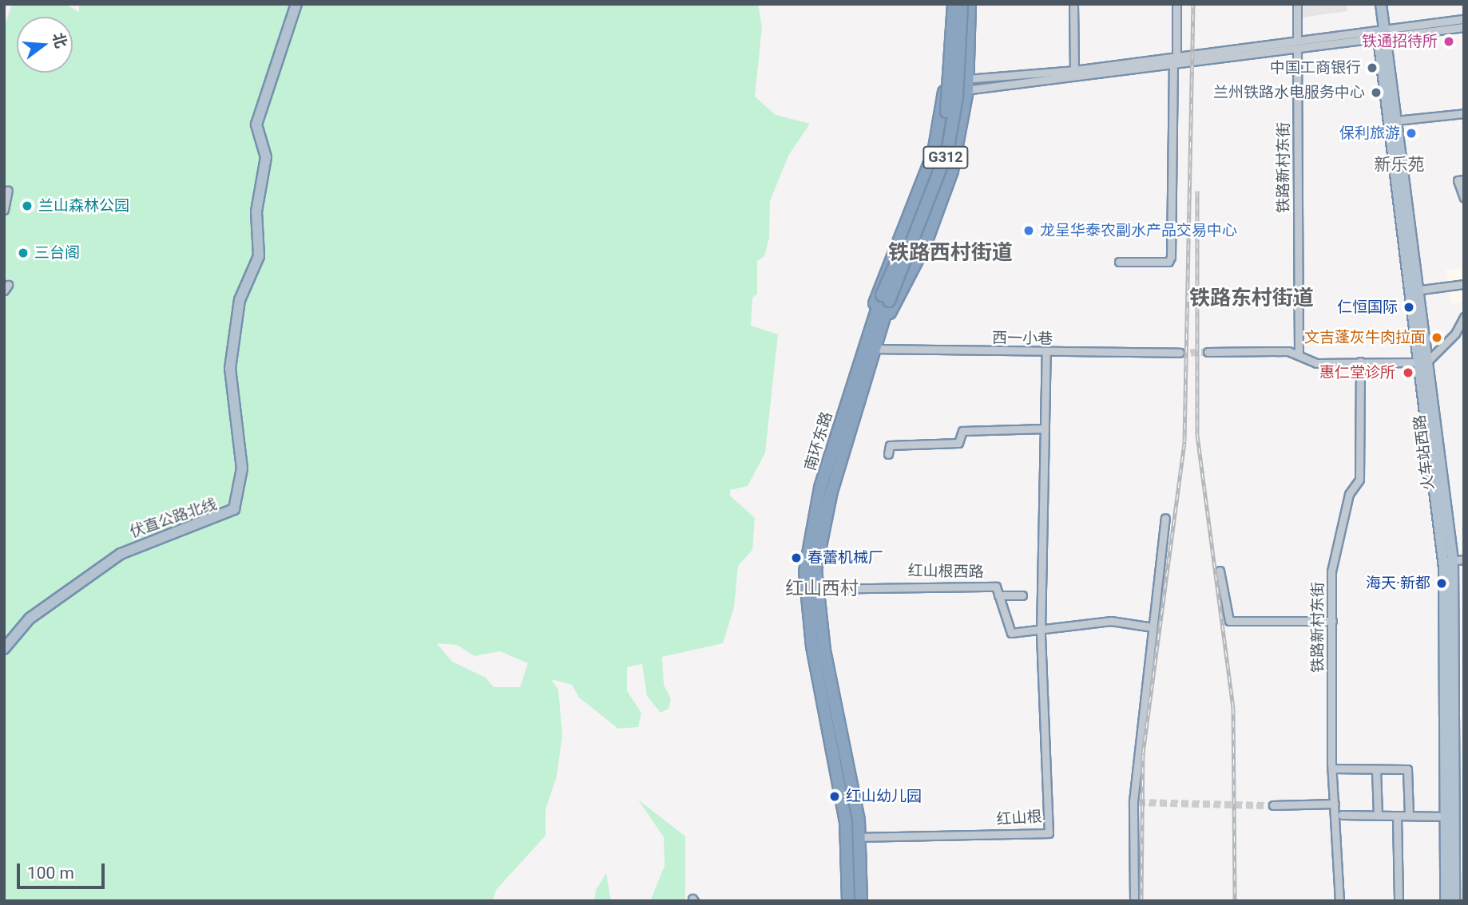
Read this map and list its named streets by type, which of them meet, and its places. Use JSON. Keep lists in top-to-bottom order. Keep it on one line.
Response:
{"streets":{"highway":["G312","南环东路"],"main road":["火车站西路","伏直公路北线"],"street":["铁路新村东街","西一小巷","红山根西路","红山根"]},"crossings":[["西一小巷","南环东路"],["南环东路","红山根西路"],["南环东路","红山根"],["红山根西路","红山根"]],"districts":["新乐苑","铁路西村街道","铁路东村街道","红山西村"],"places":["铁通招待所","中国工商银行","兰州铁路水电服务中心","保利旅游","兰山森林公园","龙呈华泰农副水产品交易中心","三台阁","仁恒国际","文吉蓬灰牛肉拉面","惠仁堂诊所","春蕾机械厂","海天·新都","红山幼儿园"],"scale_bar":"100 m","north":"right"}
